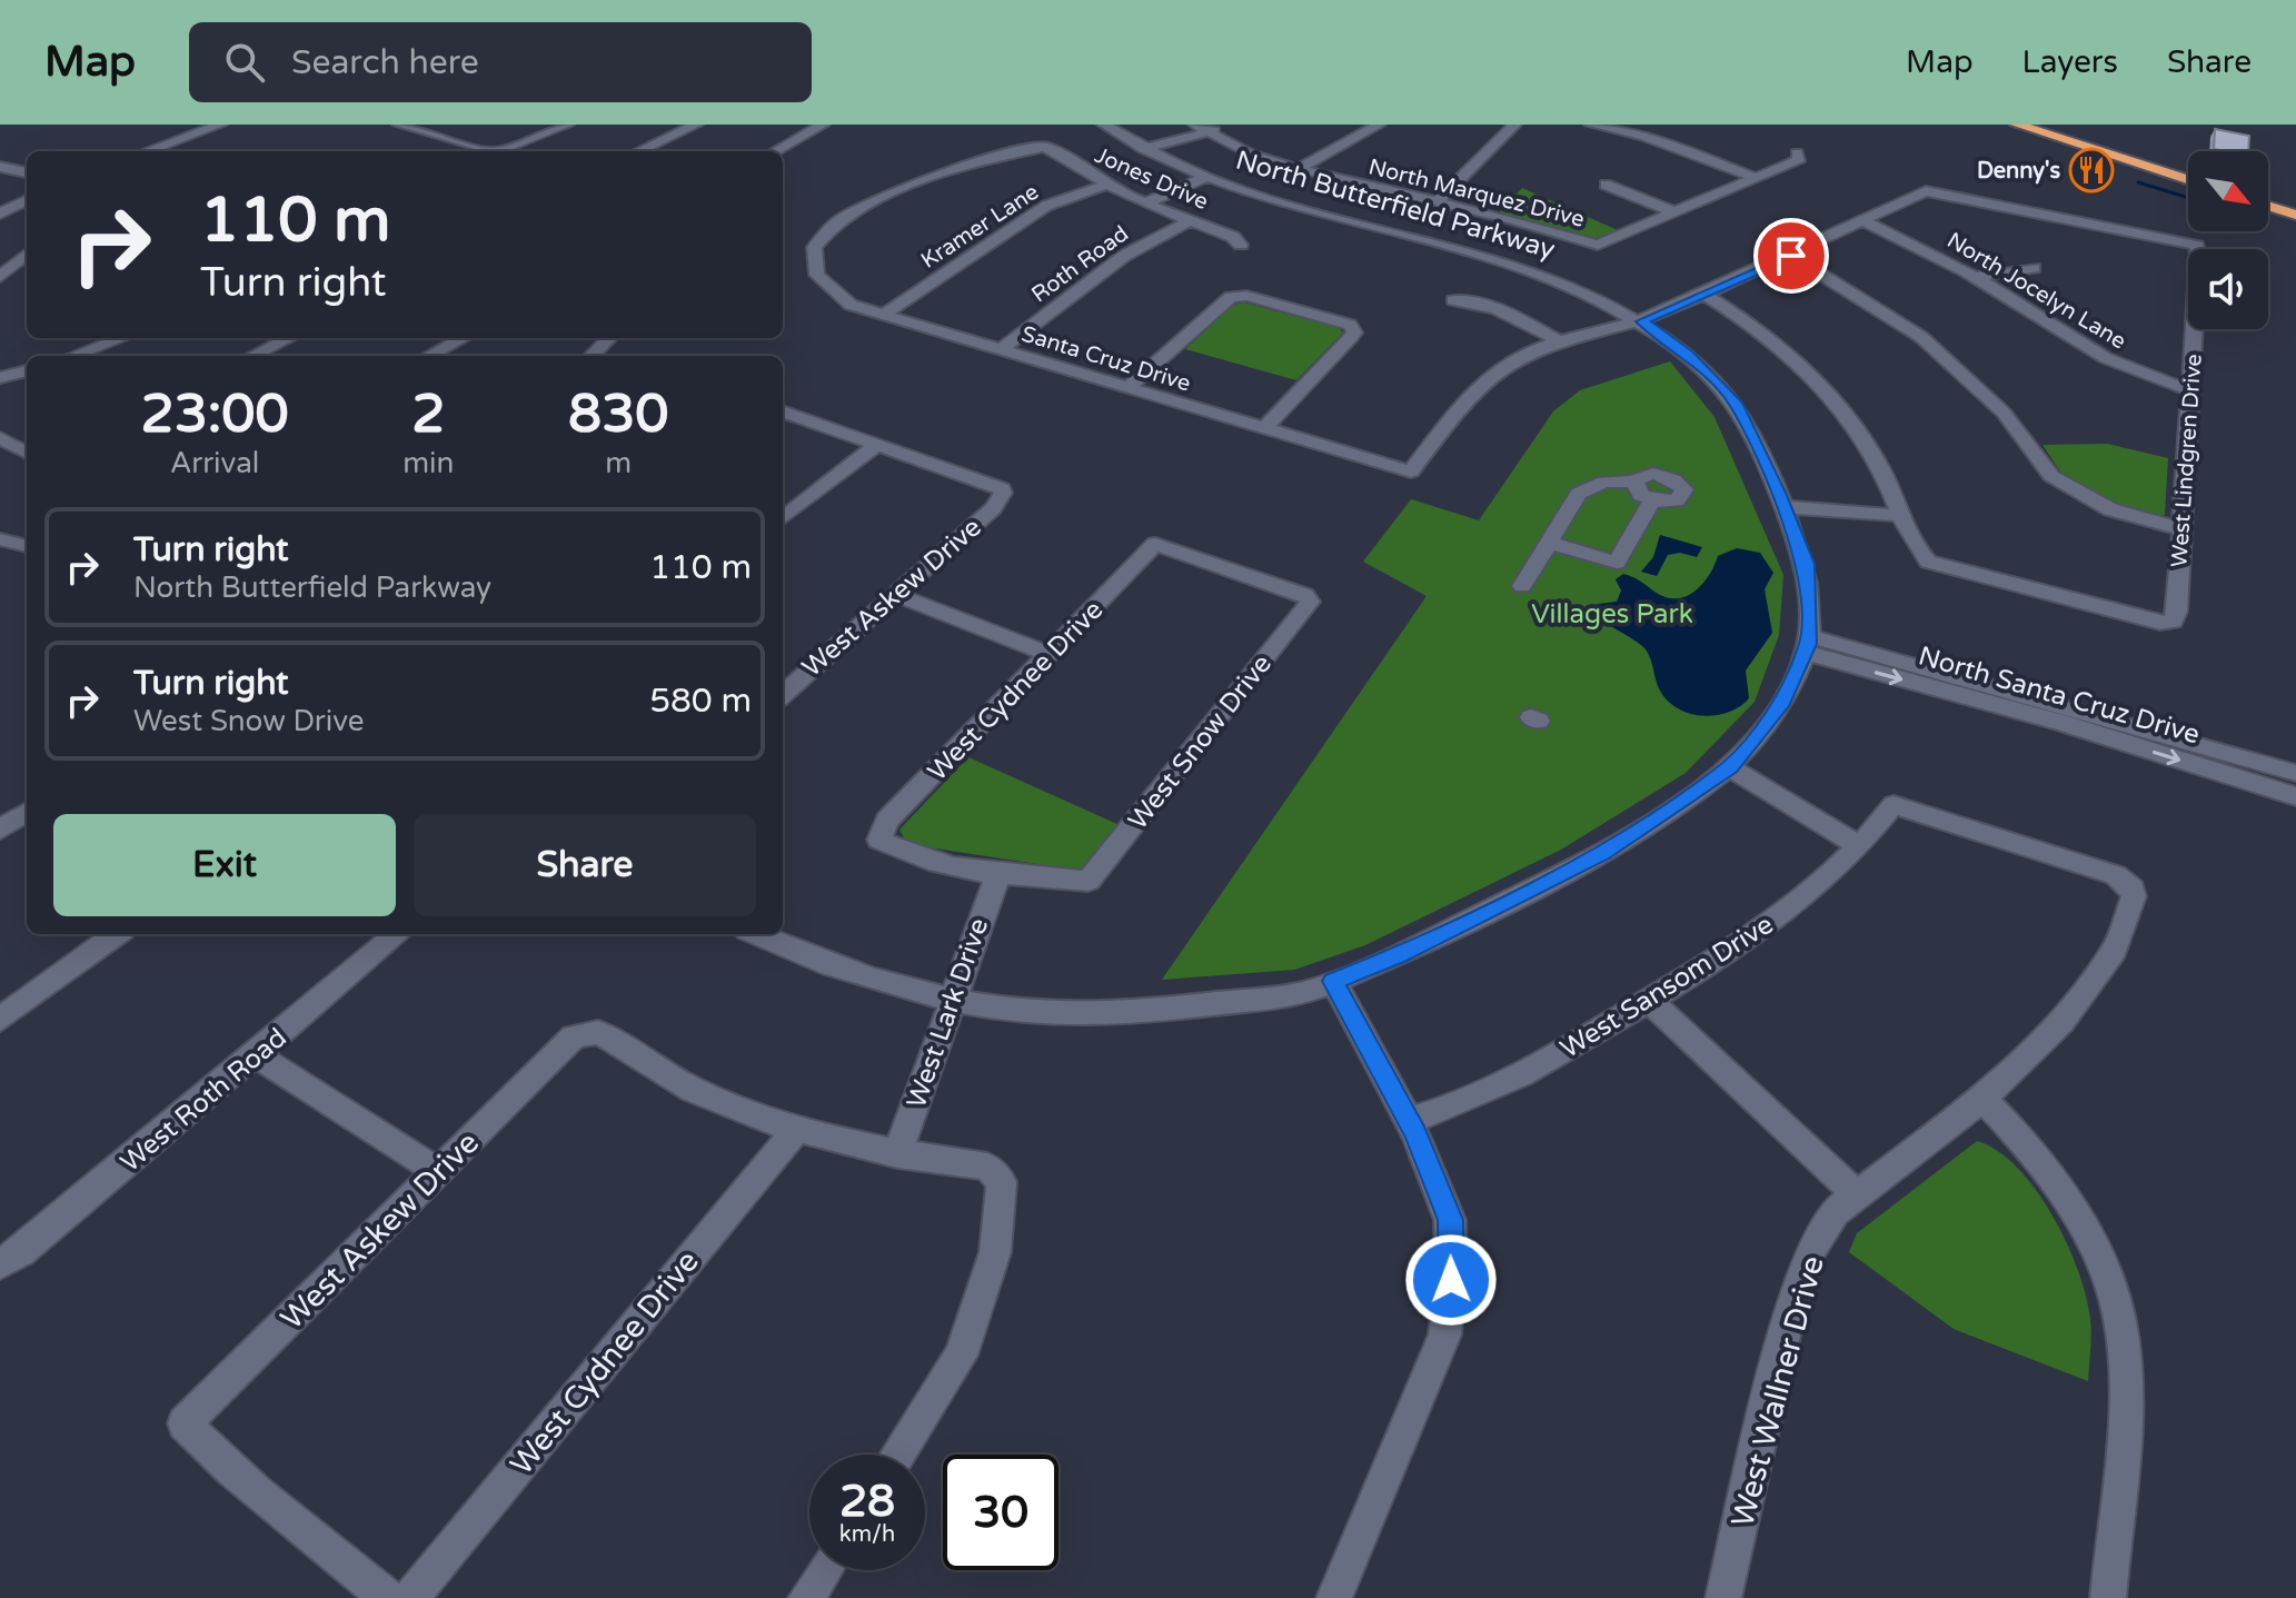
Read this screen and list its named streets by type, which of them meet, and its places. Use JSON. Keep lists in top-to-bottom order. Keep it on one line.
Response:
{"streets":{"street":["Jones Drive","North Marquez Drive","North Butterfield Parkway","Kramer Lane","Roth Road","North Jocelyn Lane","Santa Cruz Drive","West Lindgren Drive","West Askew Drive","West Cydnee Drive","North Santa Cruz Drive","West Snow Drive","West Sansom Drive","West Lark Drive","West Roth Road","West Wallner Drive"]},"crossings":[["Jones Drive","Kramer Lane"],["Jones Drive","Roth Road"],["Jones Drive","Santa Cruz Drive"],["North Butterfield Parkway","North Santa Cruz Drive"],["North Butterfield Parkway","West Lark Drive"],["Kramer Lane","Santa Cruz Drive"],["Roth Road","Santa Cruz Drive"],["North Jocelyn Lane","West Lindgren Drive"],["West Askew Drive","West Cydnee Drive"],["West Cydnee Drive","West Snow Drive"],["West Cydnee Drive","West Lark Drive"],["West Snow Drive","West Lark Drive"],["West Sansom Drive","West Wallner Drive"]],"parks":["Villages Park"],"places":{"restaurant":["Denny's"]},"north":"bottom right","page":{"header":"Map","search":"Search here","nav":["Map","Layers","Share"],"turn":["110 m","Turn right"],"eta":["23:00","Arrival","2","min","830","m"],"list":[{"name":"Turn right","note":"North Butterfield Parkway","value":"110 m"},{"name":"Turn right","note":"West Snow Drive","value":"580 m"}],"buttons":["Exit","Share"],"speed":"28 km/h","limit":"30"}}
